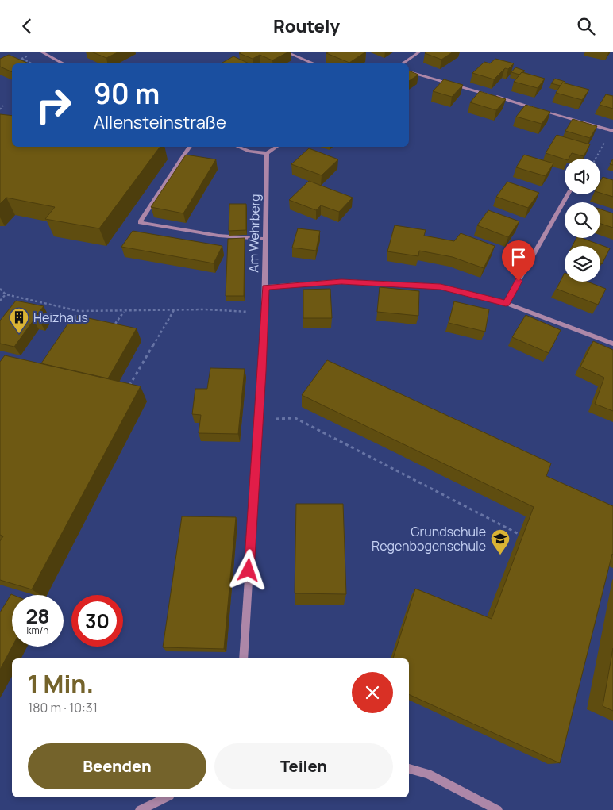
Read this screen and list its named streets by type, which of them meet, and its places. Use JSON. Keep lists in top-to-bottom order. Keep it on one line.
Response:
{"streets":{"street":["Am Wehrberg"]},"places":{"building":["Heizhaus"],"school or university":["Grundschule Regenbogenschule"]},"page":{"header":"Routely","turn":["90 m","Allensteinstraße"],"speed":"28 km/h","limit":"30","heading":["1 Min.","180 m · 10:31"],"buttons":["Beenden","Teilen"]}}
